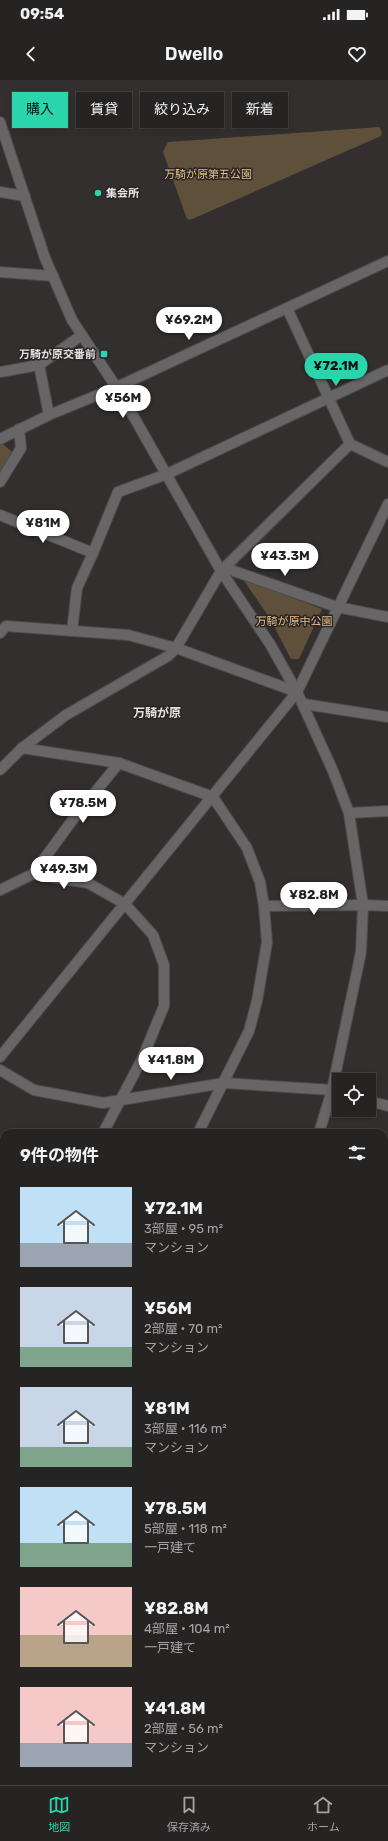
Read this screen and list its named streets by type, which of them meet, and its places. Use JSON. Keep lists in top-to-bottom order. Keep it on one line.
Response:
{"districts":["万騎が原"],"parks":["万騎が原第五公園","万騎が原中公園"],"places":{"other":["集会所"],"transit":["万騎が原交番前"]},"page":{"status":"09:54","header":"Dwello","chip":["購入","賃貸","絞り込み","新着"],"price":["¥69.2M","¥72.1M","¥56M","¥81M","¥43.3M","¥78.5M","¥49.3M","¥82.8M","¥41.8M"],"heading":"9件の物件","list":[{"name":"¥72.1M","note":"3部屋 · 95 m² · マンション"},{"name":"¥56M","note":"2部屋 · 70 m² · マンション"},{"name":"¥81M","note":"3部屋 · 116 m² · マンション"},{"name":"¥78.5M","note":"5部屋 · 118 m² · 一戸建て"},{"name":"¥82.8M","note":"4部屋 · 104 m² · 一戸建て"},{"name":"¥41.8M","note":"2部屋 · 56 m² · マンション"}],"tabs":["地図","保存済み","ホーム"]}}
